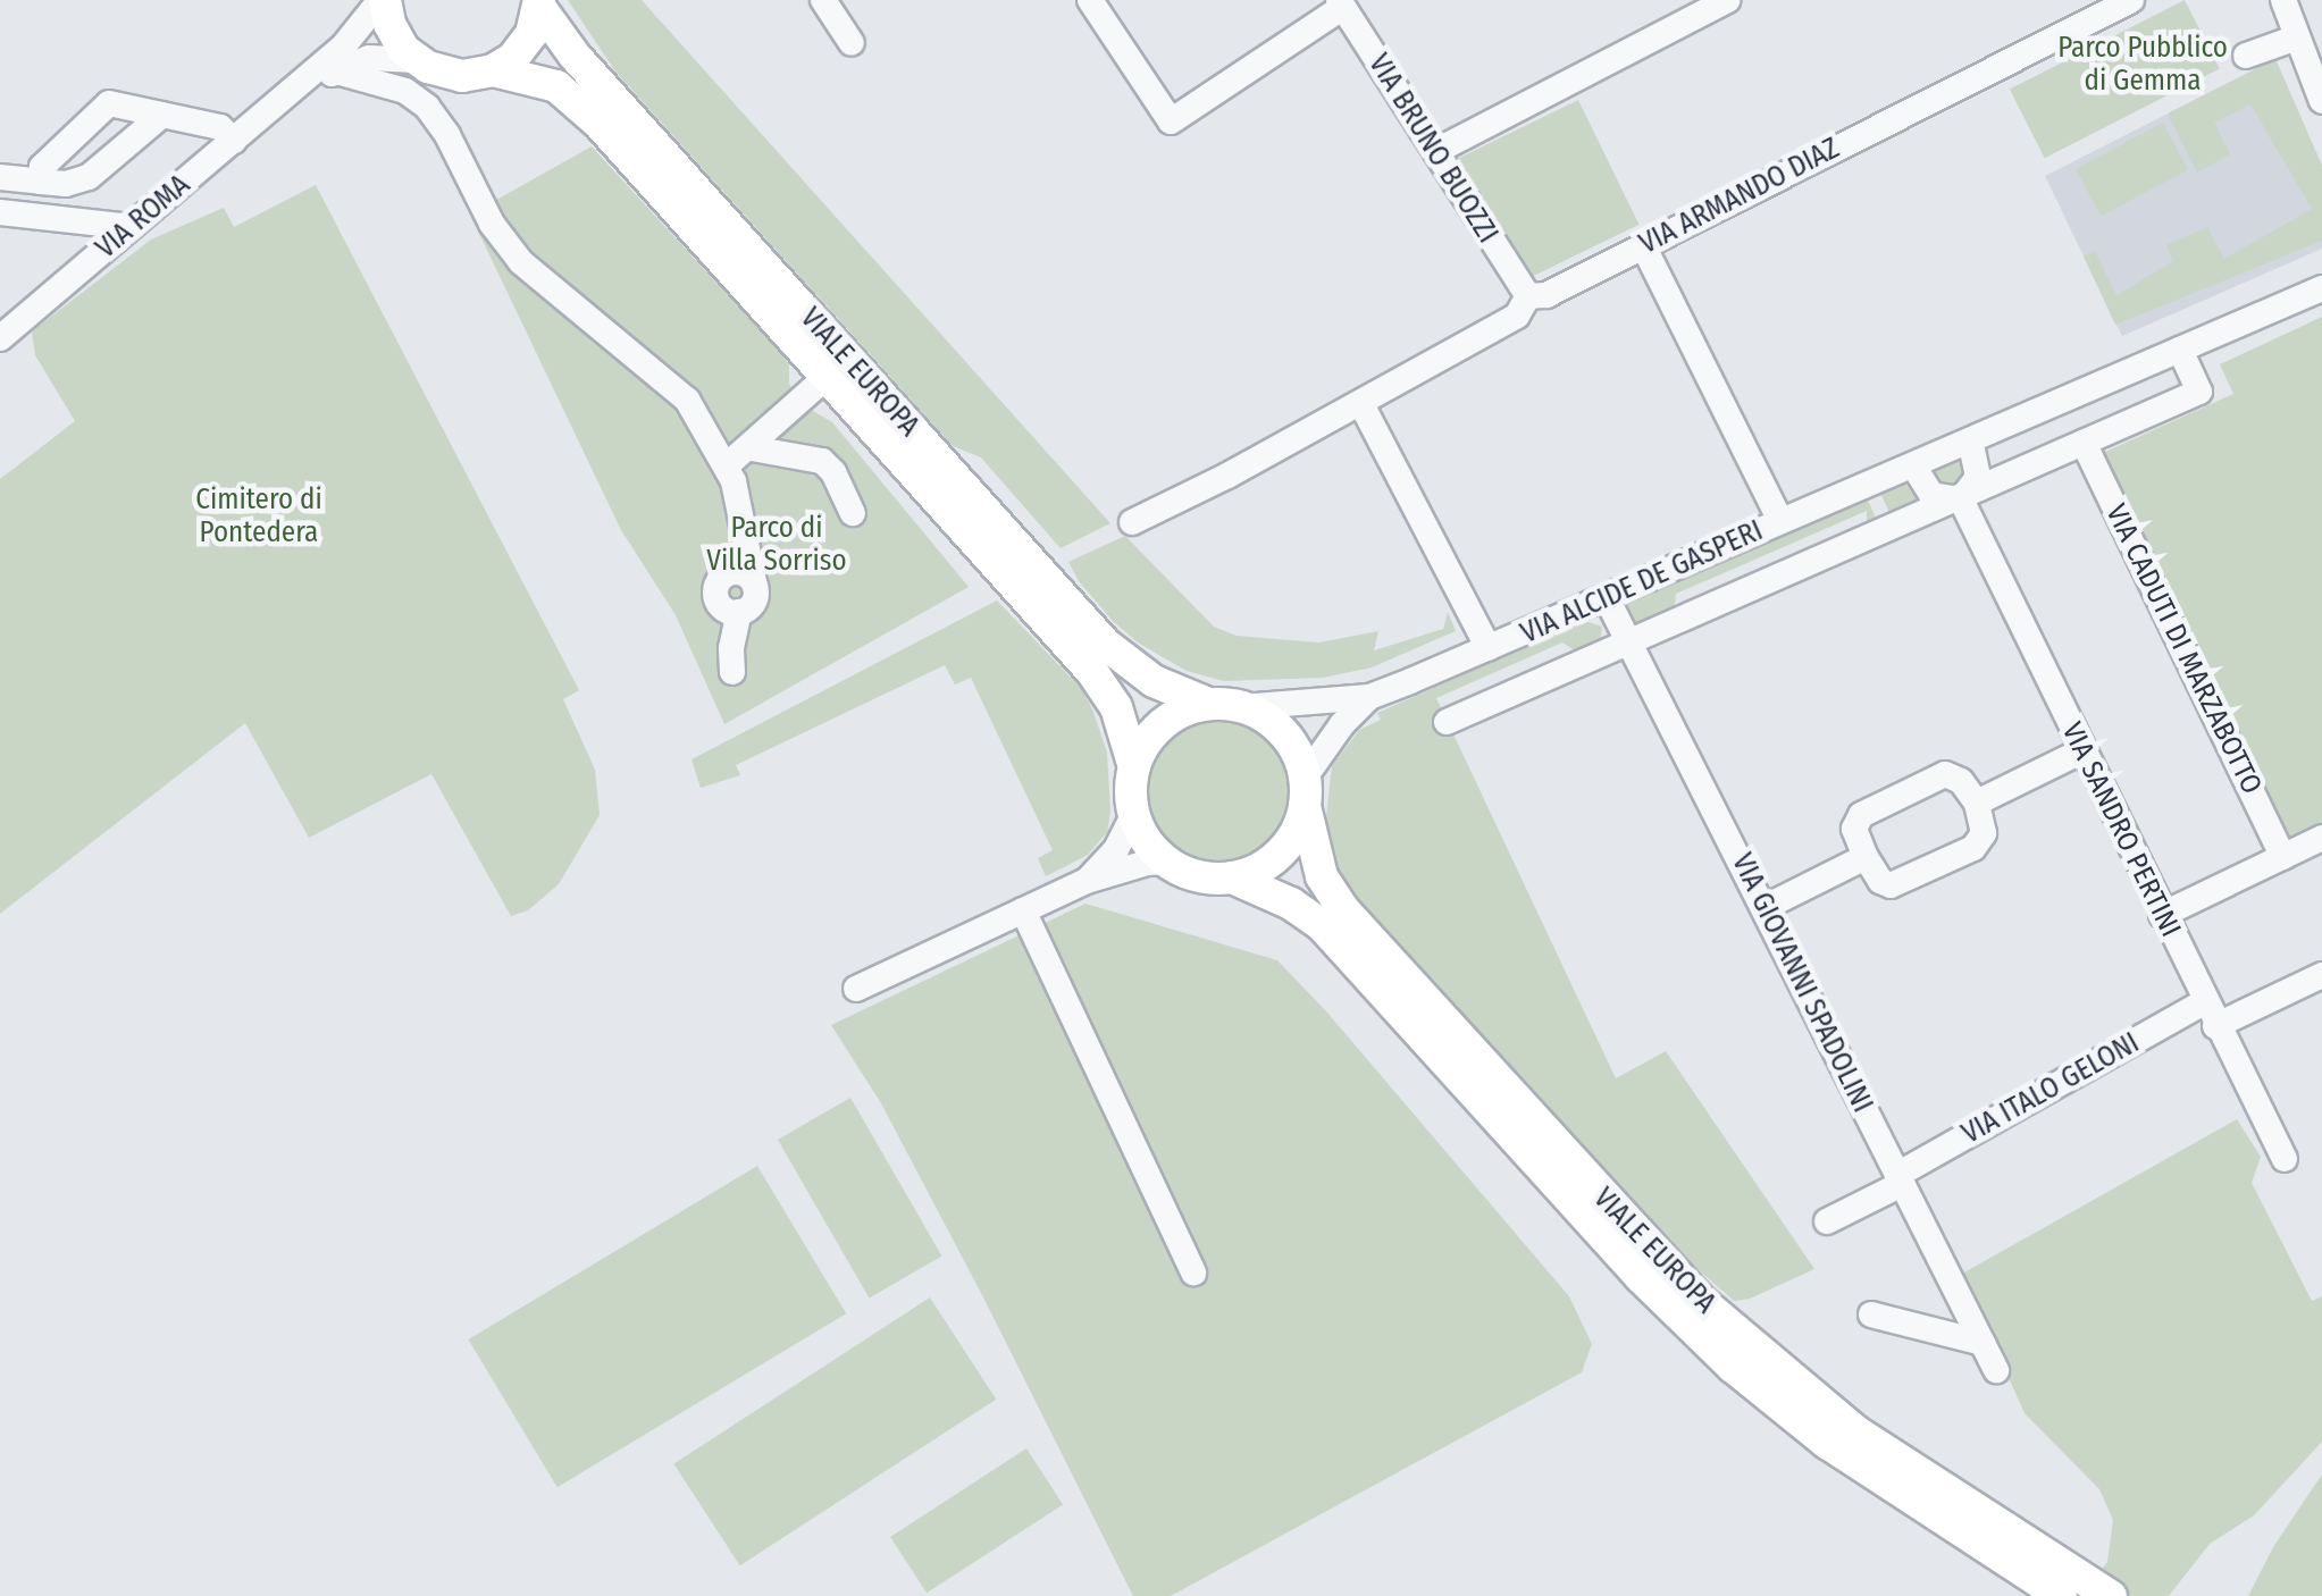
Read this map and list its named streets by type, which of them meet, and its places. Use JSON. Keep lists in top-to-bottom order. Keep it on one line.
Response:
{"streets":{"main road":["VIALE EUROPA"],"street":["VIA BRUNO BUOZZI","VIA ARMANDO DIAZ","VIA ROMA","VIA ALCIDE DE GASPERI","VIA CADUTI DI MARZABOTTO","VIA SANDRO PERTINI","VIA GIOVANNI SPADOLINI","VIA ITALO GELONI"]},"crossings":[["VIA BRUNO BUOZZI","VIA ARMANDO DIAZ"],["VIA ROMA","VIALE EUROPA"],["VIALE EUROPA","VIA ALCIDE DE GASPERI"],["VIA ALCIDE DE GASPERI","VIA CADUTI DI MARZABOTTO"],["VIA ALCIDE DE GASPERI","VIA SANDRO PERTINI"],["VIA ALCIDE DE GASPERI","VIA GIOVANNI SPADOLINI"],["VIA SANDRO PERTINI","VIA ITALO GELONI"],["VIA GIOVANNI SPADOLINI","VIA ITALO GELONI"]],"parks":["Parco Pubblico di Gemma","Cimitero di Pontedera","Parco di Villa Sorriso"]}
